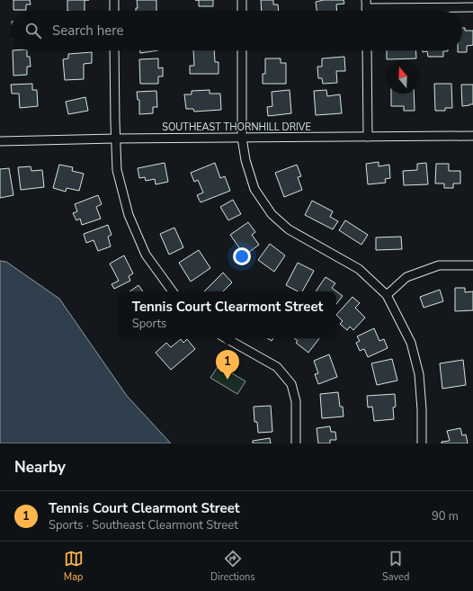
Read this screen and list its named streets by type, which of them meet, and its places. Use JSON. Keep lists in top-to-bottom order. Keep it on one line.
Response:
{"streets":{"street":["SOUTHEAST THORNHILL DRIVE"]},"north":"top","page":{"search":"Search here","popup":["Tennis Court Clearmont Street","Sports"],"pins":"1","heading":"Nearby","list":[{"mark":"1","name":"Tennis Court Clearmont Street","note":"Sports · Southeast Clearmont Street","value":"90 m"}],"nav":["Map","Directions","Saved"]}}
